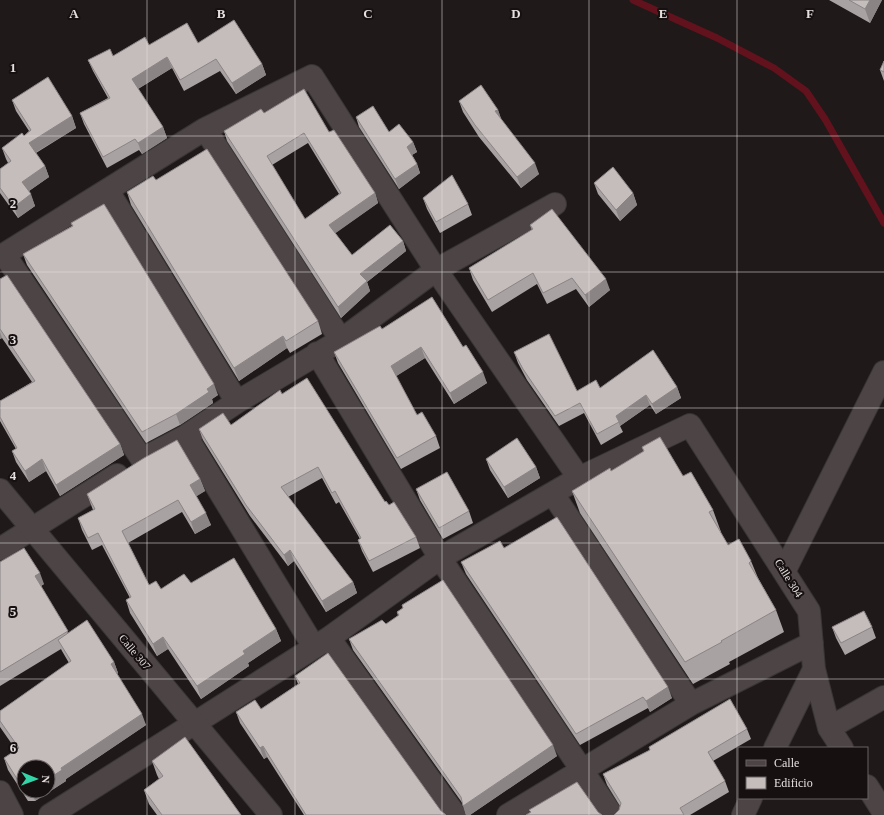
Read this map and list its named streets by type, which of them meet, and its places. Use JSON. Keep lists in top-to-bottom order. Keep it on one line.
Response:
{"streets":{"street":["Calle 304","Calle 307"]},"legend":["Calle","Edificio"],"north":"right","grid":{"columns":["A","B","C","D","E","F"],"rows":["1","2","3","4","5","6"]}}
